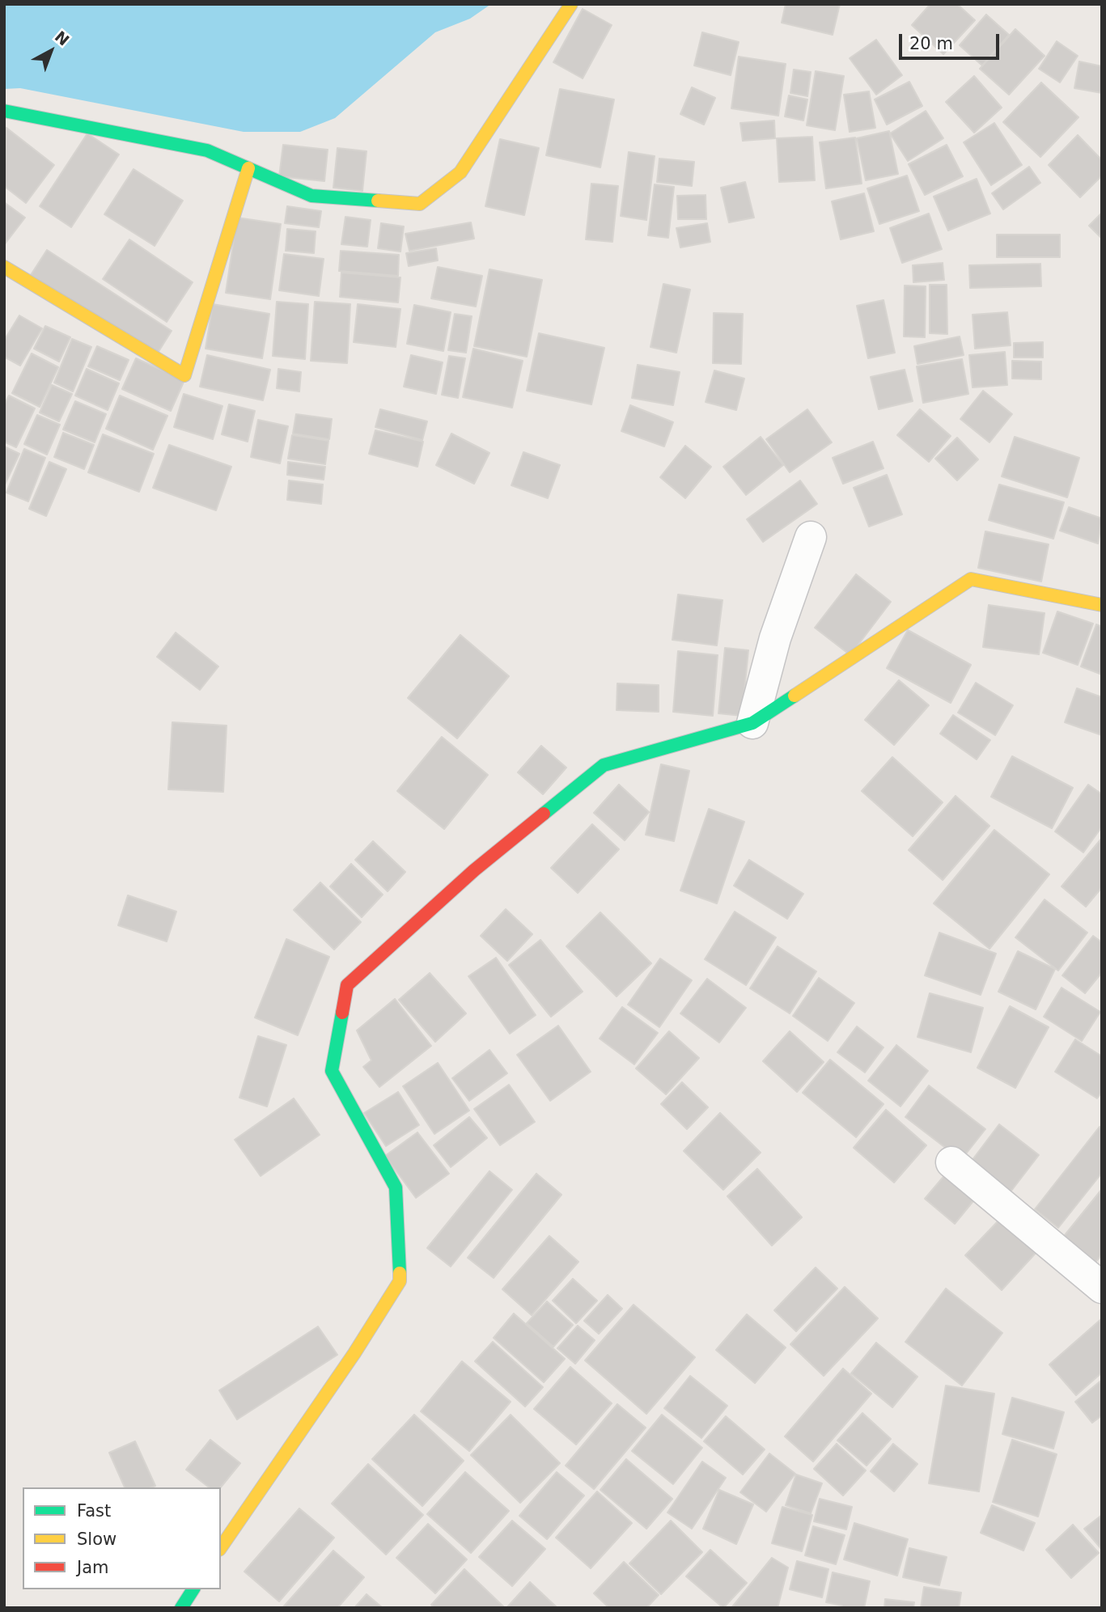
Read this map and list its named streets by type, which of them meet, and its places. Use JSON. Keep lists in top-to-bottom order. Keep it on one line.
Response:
{"legend":["Fast","Slow","Jam"],"scale_bar":"20 m","north":"top right"}
